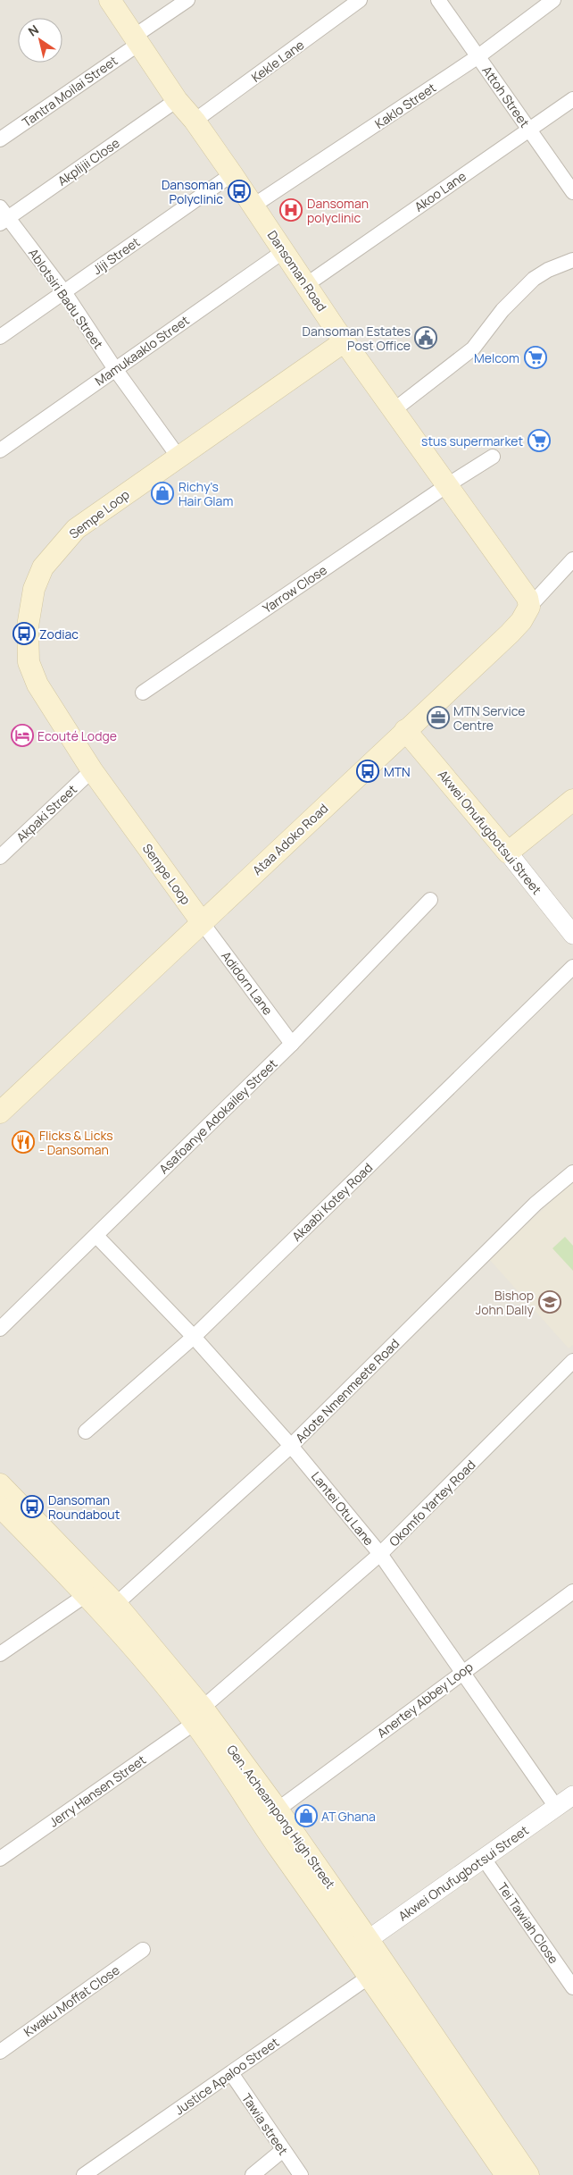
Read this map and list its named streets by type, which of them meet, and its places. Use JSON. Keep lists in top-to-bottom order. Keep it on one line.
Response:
{"streets":{"main road":["Dansoman Road","Sempe Loop","Akwei Onufugbotsui Street","Ataa Adoko Road","Gen. Acheampong High Street"],"street":["Kekle Lane","Tantra Moilai Street","Attoh Street","Kaklo Street","Akplijii Close","Akoo Lane","Jiji Street","Ablotsiri Badu Street","Mamukaaklo Street","Yarrow Close","Akpaki Street","Adidorn Lane","Asafoanye Adokailey Street","Akaabi Kotey Road","Adote Nmenmeete Road","Okomfo Yartey Road","Lantei Otu Lane","Anertey Abbey Loop","Jerry Hansen Street","Tei Tawiah Close","Kwaku Moffat Close","Justice Apaloo Street","Tawia street"]},"crossings":[["Kekle Lane","Dansoman Road"],["Tantra Moilai Street","Dansoman Road"],["Attoh Street","Kaklo Street"],["Attoh Street","Akoo Lane"],["Kaklo Street","Dansoman Road"],["Akplijii Close","Dansoman Road"],["Akplijii Close","Ablotsiri Badu Street"],["Akoo Lane","Dansoman Road"],["Jiji Street","Dansoman Road"],["Jiji Street","Ablotsiri Badu Street"],["Dansoman Road","Mamukaaklo Street"],["Dansoman Road","Sempe Loop"],["Dansoman Road","Yarrow Close"],["Dansoman Road","Ataa Adoko Road"],["Ablotsiri Badu Street","Mamukaaklo Street"],["Ablotsiri Badu Street","Sempe Loop"],["Sempe Loop","Akpaki Street"],["Sempe Loop","Ataa Adoko Road"],["Sempe Loop","Adidorn Lane"],["Akwei Onufugbotsui Street","Ataa Adoko Road"],["Akwei Onufugbotsui Street","Lantei Otu Lane"],["Akwei Onufugbotsui Street","Gen. Acheampong High Street"],["Akwei Onufugbotsui Street","Tei Tawiah Close"],["Ataa Adoko Road","Adidorn Lane"],["Adidorn Lane","Asafoanye Adokailey Street"],["Asafoanye Adokailey Street","Lantei Otu Lane"],["Akaabi Kotey Road","Lantei Otu Lane"],["Adote Nmenmeete Road","Lantei Otu Lane"],["Adote Nmenmeete Road","Gen. Acheampong High Street"],["Okomfo Yartey Road","Lantei Otu Lane"],["Okomfo Yartey Road","Jerry Hansen Street"],["Okomfo Yartey Road","Gen. Acheampong High Street"],["Lantei Otu Lane","Anertey Abbey Loop"],["Anertey Abbey Loop","Gen. Acheampong High Street"],["Jerry Hansen Street","Gen. Acheampong High Street"],["Gen. Acheampong High Street","Justice Apaloo Street"],["Justice Apaloo Street","Tawia street"]],"places":{"bus stop":["Dansoman Polyclinic","Zodiac","MTN","Dansoman Roundabout"],"hospital":["Dansoman polyclinic"],"public building":["Dansoman Estates Post Office"],"supermarket":["Melcom","stus supermarket"],"shop":["Richy's Hair Glam","AT Ghana"],"office":["MTN Service Centre"],"hotel":["Ecouté Lodge"],"restaurant":["Flicks & Licks - Dansoman"],"school or university":["Bishop John Dally"]},"north":"top left"}
